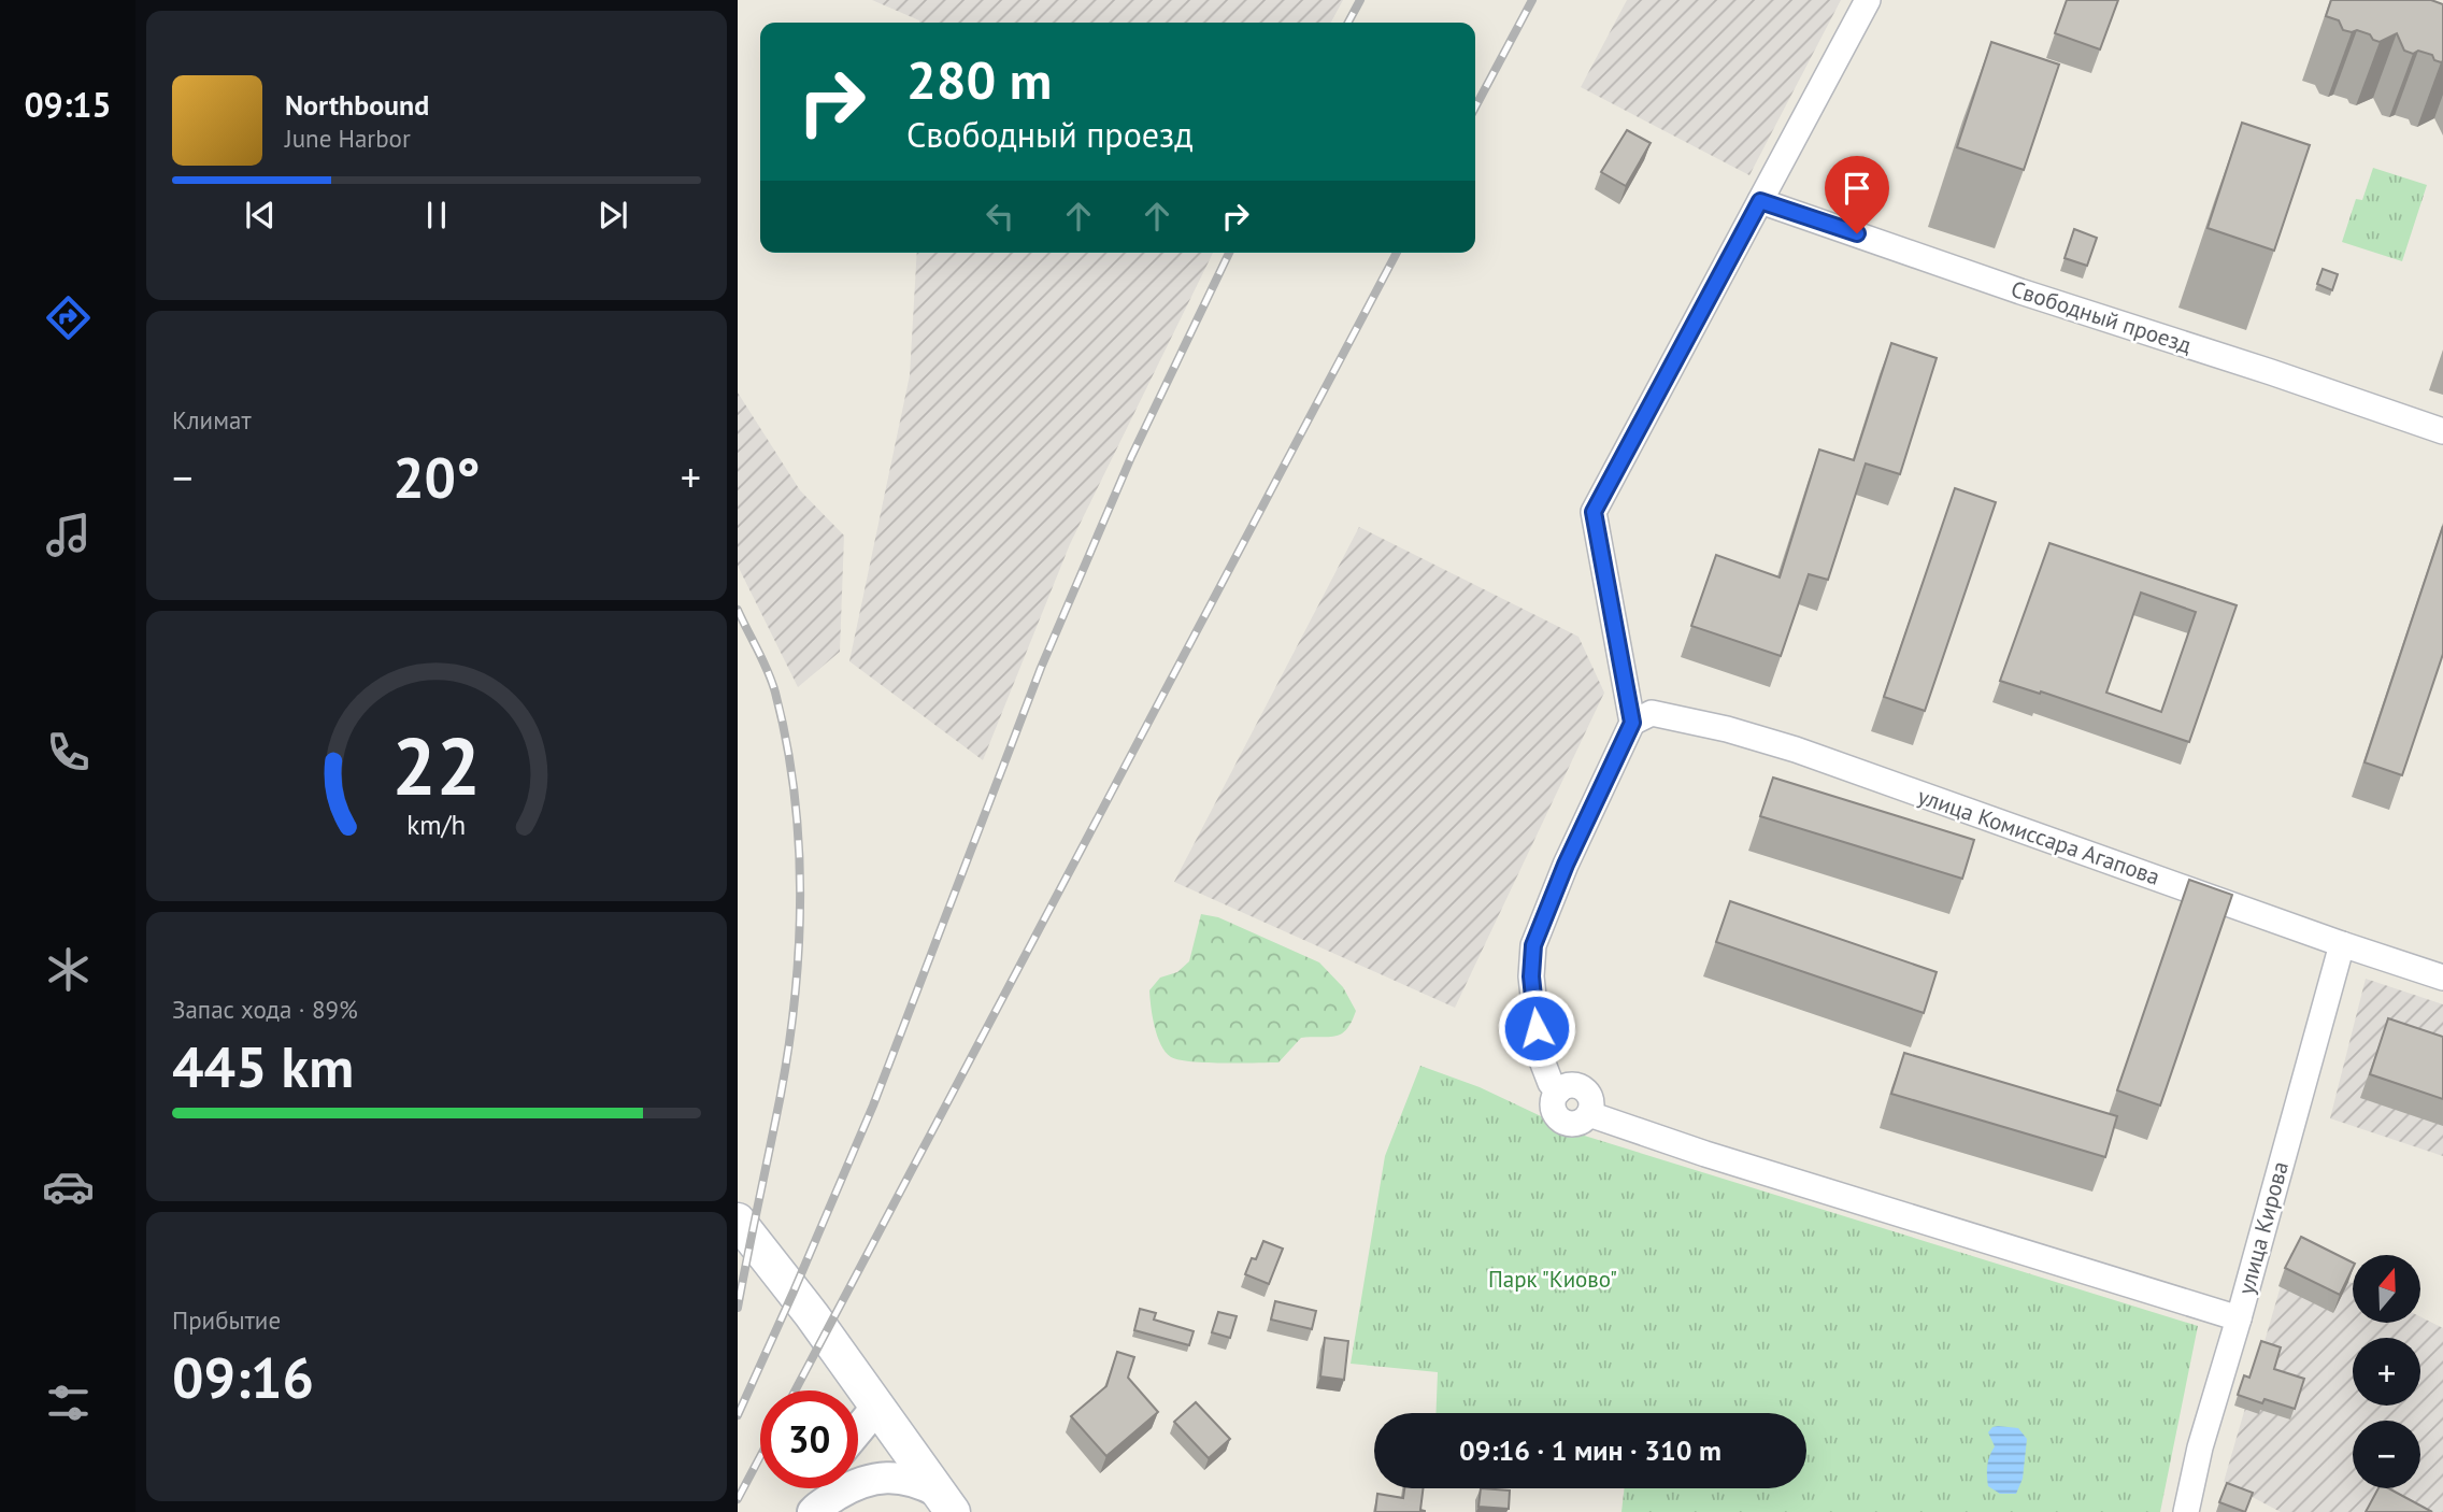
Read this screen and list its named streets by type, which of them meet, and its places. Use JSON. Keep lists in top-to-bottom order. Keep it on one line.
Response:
{"streets":{"street":["Свободный проезд","улица Комиссара Агапова","улица Кирова"]},"crossings":[["улица Комиссара Агапова","улица Кирова"]],"parks":["Парк \"Киово\""],"north":"top","page":{"tabs":"09:15","turn":["280 m","Свободный проезд"],"song":["Northbound","June Harbor"],"tile":["Климат",["Запас хода · 89%","445 km"],["Прибытие","09:16"]],"heat":["−","20°","+"],"map_buttons":["+","−"],"limit":"30","trip":"09:16 · 1 мин · 310 m","gauge":["22","km/h"]}}
